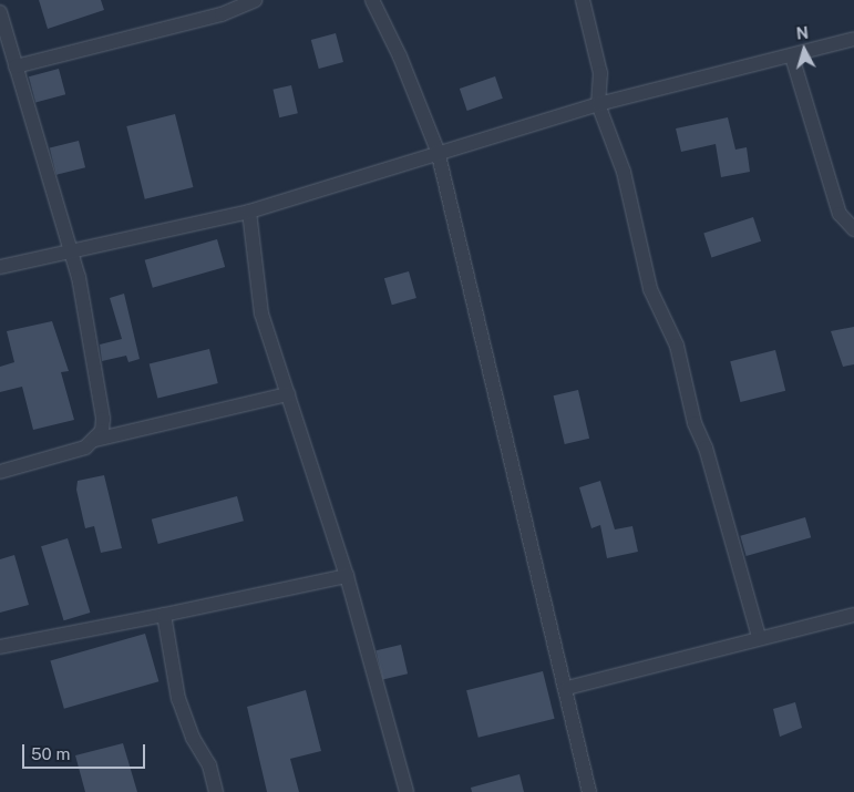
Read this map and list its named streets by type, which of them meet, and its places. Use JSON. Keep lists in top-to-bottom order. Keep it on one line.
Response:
{"scale_bar":"50 m","north":"top"}
